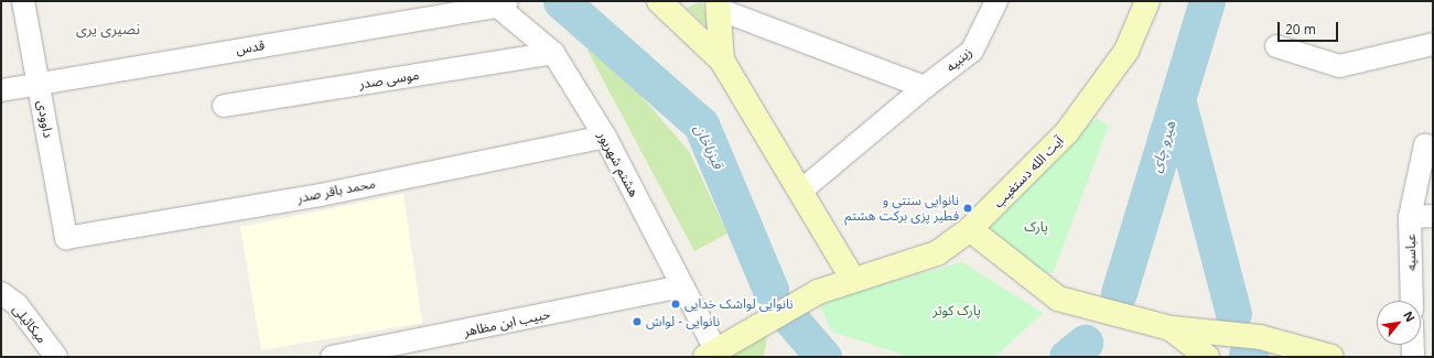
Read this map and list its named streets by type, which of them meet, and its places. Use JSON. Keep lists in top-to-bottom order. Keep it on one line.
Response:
{"streets":{"main road":["آیت الله دستغیب"],"street":["قدس","زینبیه","موسی صدر","داوودی","هشتم شهریور","محمد باقر صدر","عباسیه","حبیب ابن مظاهر","میکائیلی"]},"crossings":[["قدس","داوودی"],["قدس","هشتم شهریور"],["موسی صدر","هشتم شهریور"],["داوودی","محمد باقر صدر"],["هشتم شهریور","آیت الله دستغیب"],["هشتم شهریور","محمد باقر صدر"],["هشتم شهریور","حبیب ابن مظاهر"]],"districts":["نصیری یری"],"water":["قیزباخان","هیرو چای"],"parks":["پارک","پارک کوثر"],"places":["نانوایی سنتی و فطیر پزی برکت هشتم","نانوایی لواشک خدایی","نانوایی - لواش"],"scale_bar":"20 m","north":"top right"}
